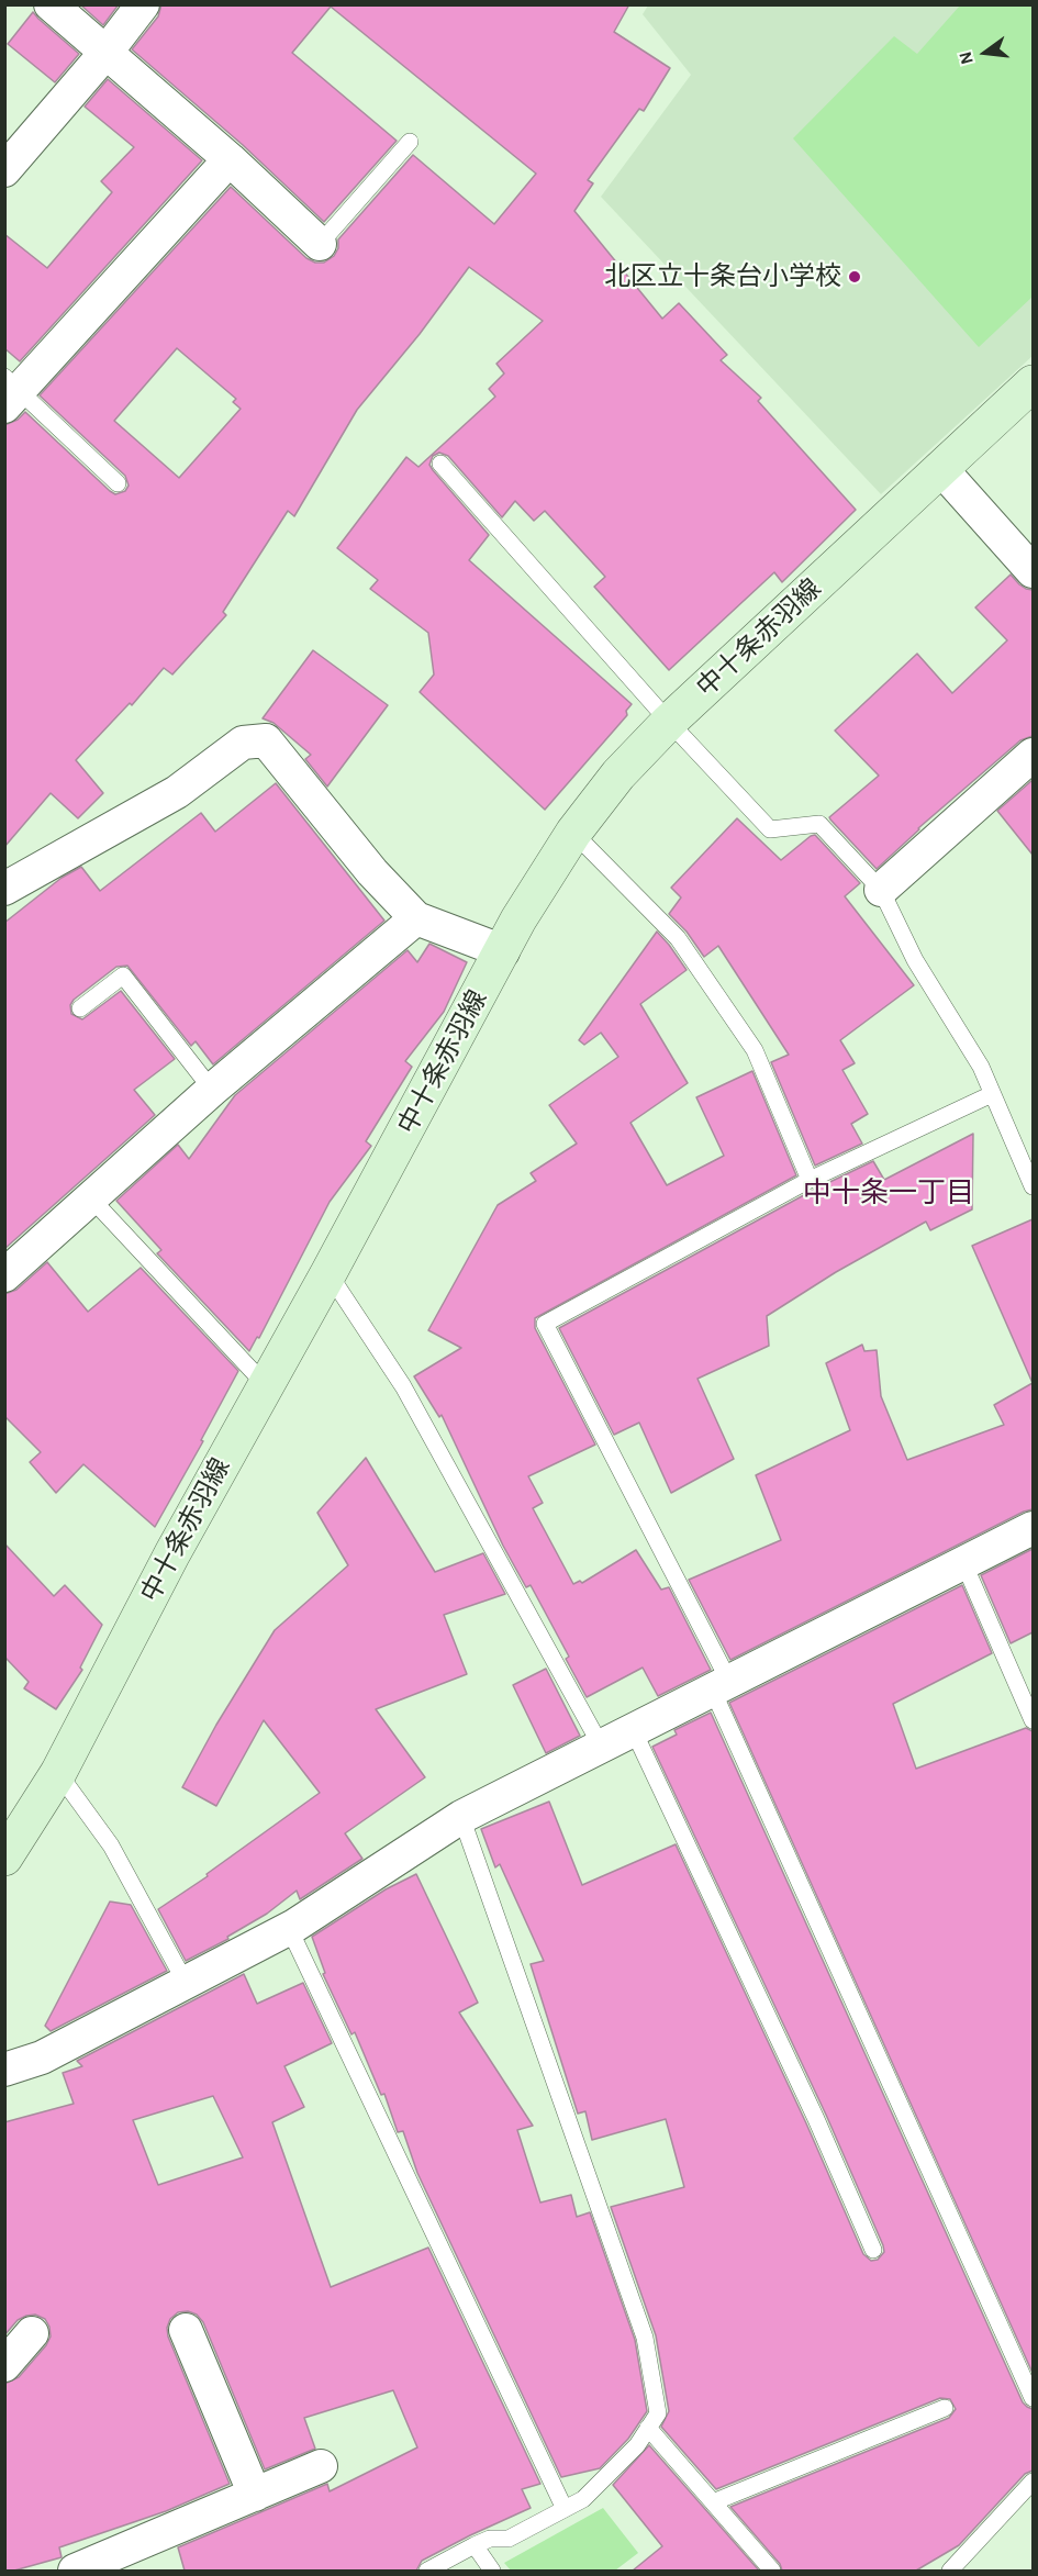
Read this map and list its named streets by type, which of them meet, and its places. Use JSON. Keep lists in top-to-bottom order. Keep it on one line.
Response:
{"streets":{"main road":["中十条赤羽線"]},"districts":["中十条一丁目"],"places":["北区立十条台小学校"],"north":"left"}
